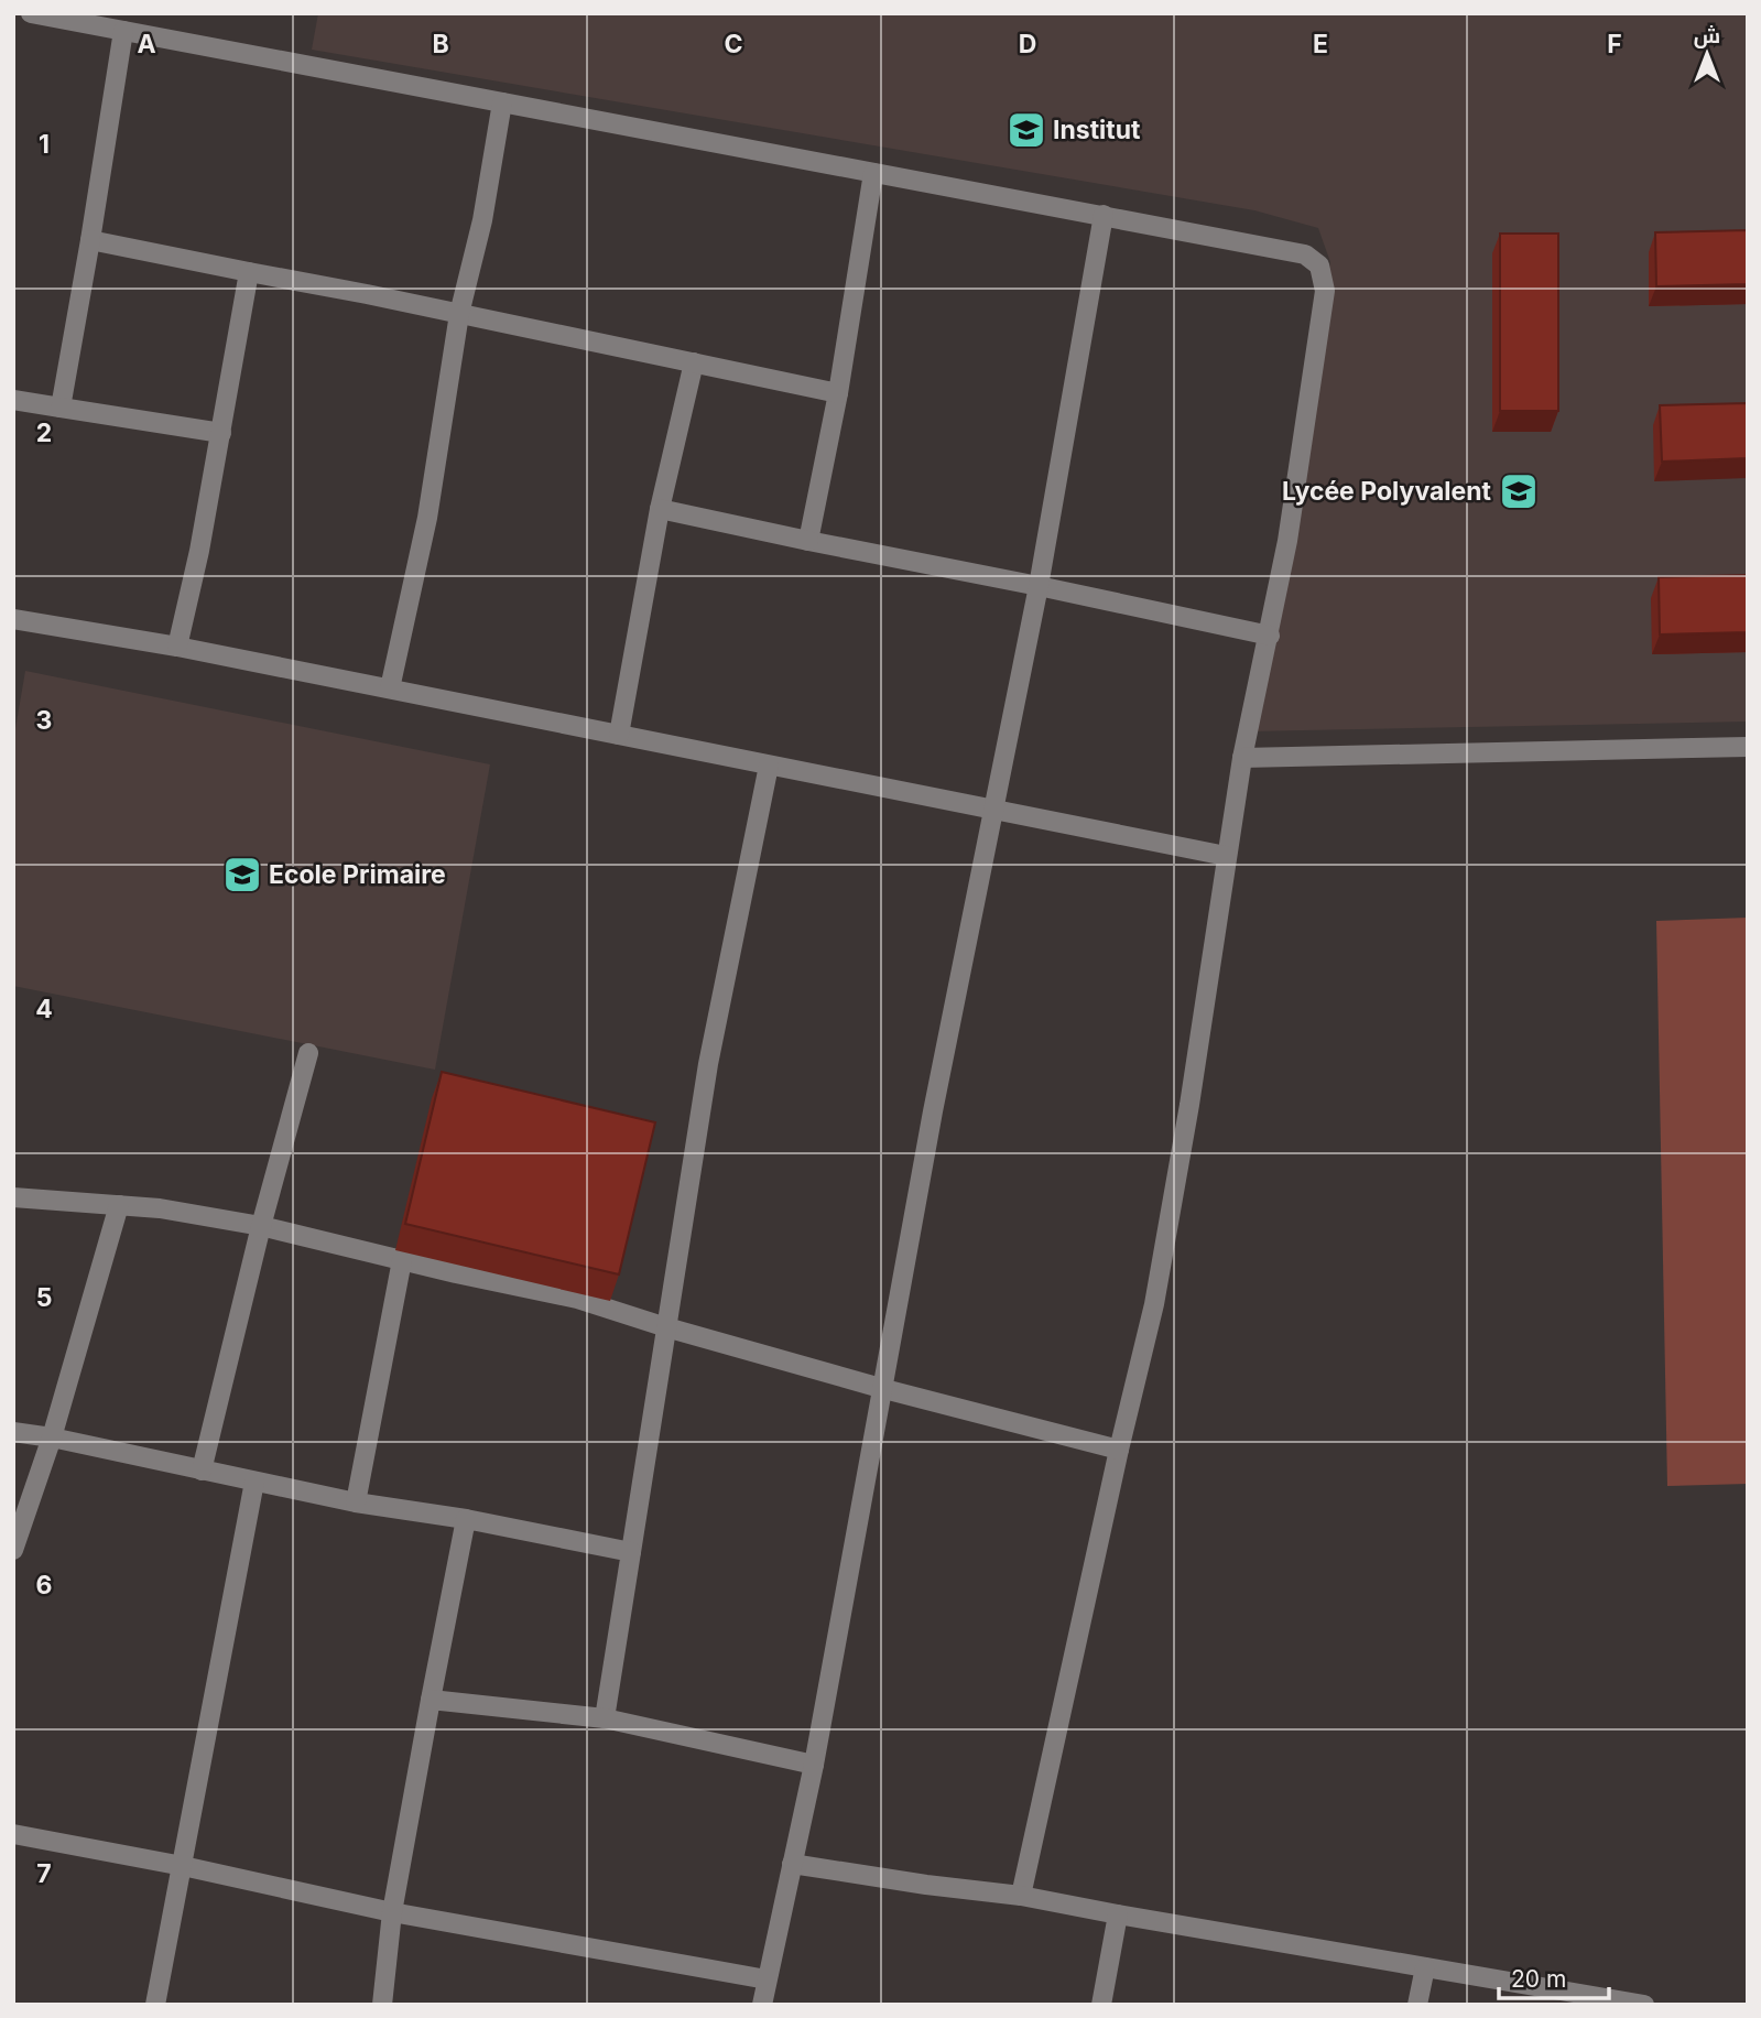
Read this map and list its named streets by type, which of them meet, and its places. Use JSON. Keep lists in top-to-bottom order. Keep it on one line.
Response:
{"places":{"school or university":["Institut","Lycée Polyvalent","Ecole Primaire"]},"scale_bar":"20 m","north":"top","grid":{"columns":["A","B","C","D","E","F"],"rows":["1","2","3","4","5","6","7"]}}
